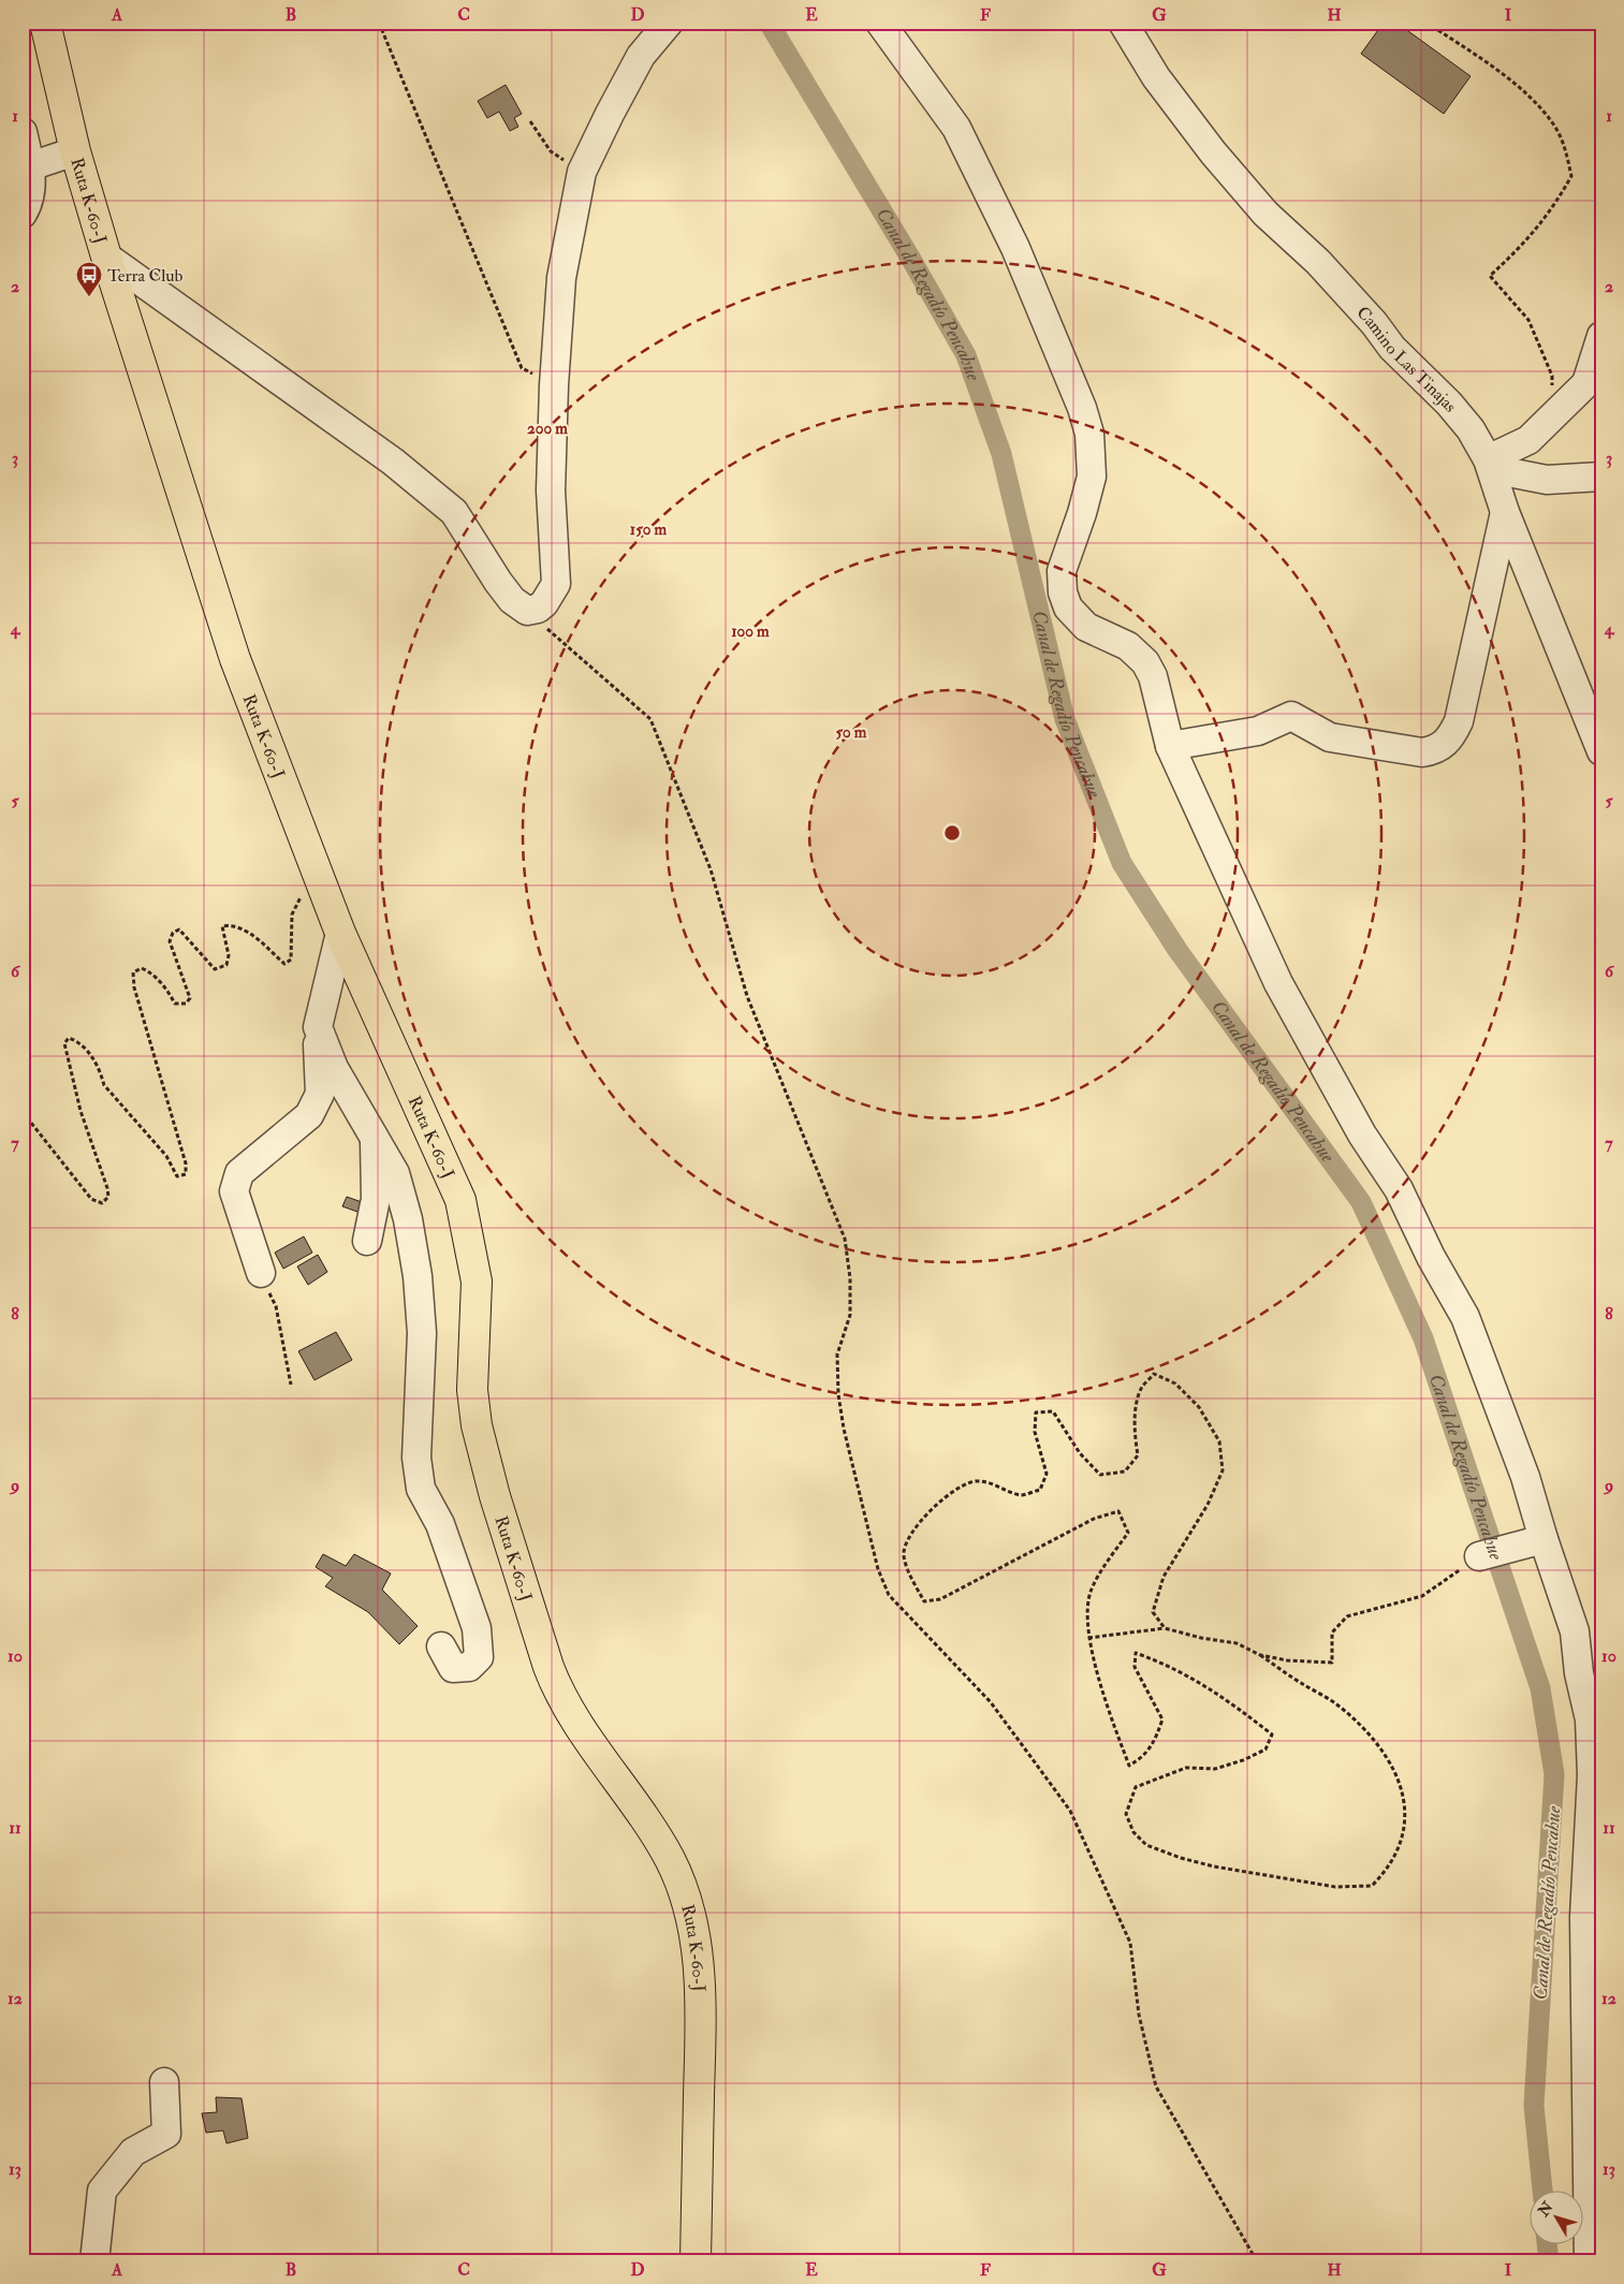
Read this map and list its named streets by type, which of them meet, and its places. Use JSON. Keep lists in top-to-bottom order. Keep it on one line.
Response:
{"streets":{"main road":["Ruta K-60-J"],"street":["Camino Las Tinajas"]},"water":["Canal de Regadío Pencahue"],"places":{"bus stop":["Terra Club"]},"north":"top left","grid":{"columns":["A","B","C","D","E","F","G","H","I"],"rows":["1","2","3","4","5","6","7","8","9","10","11","12","13"]},"rings":["200 m","150 m","100 m","50 m"]}
